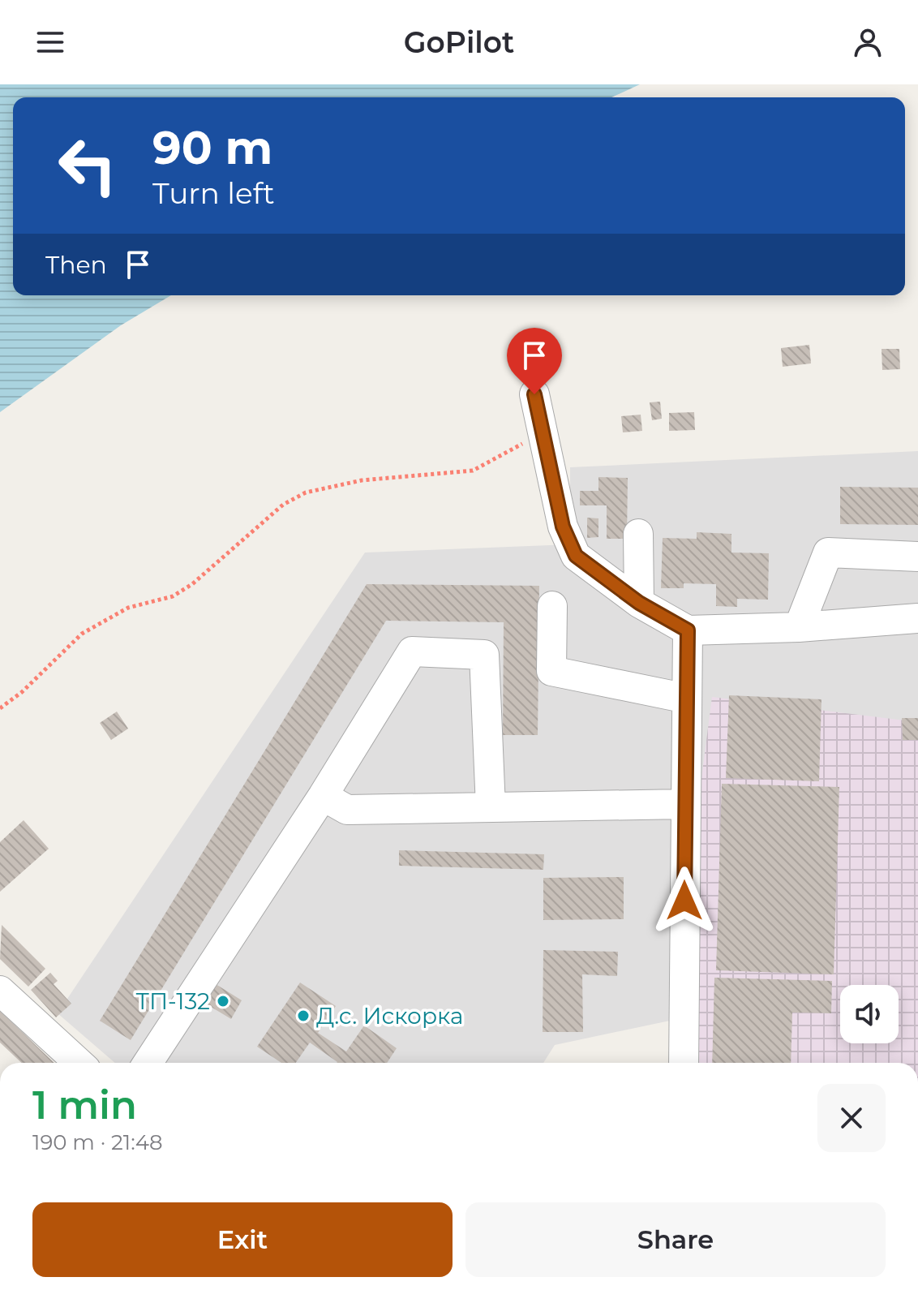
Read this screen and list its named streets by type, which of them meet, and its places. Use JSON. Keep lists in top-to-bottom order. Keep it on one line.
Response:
{"places":["ТП-132","Д.с. Искорка"],"page":{"header":"GoPilot","turn":["90 m","Turn left"],"then":"Then","heading":["1 min","190 m · 21:48"],"buttons":["Exit","Share"]}}
